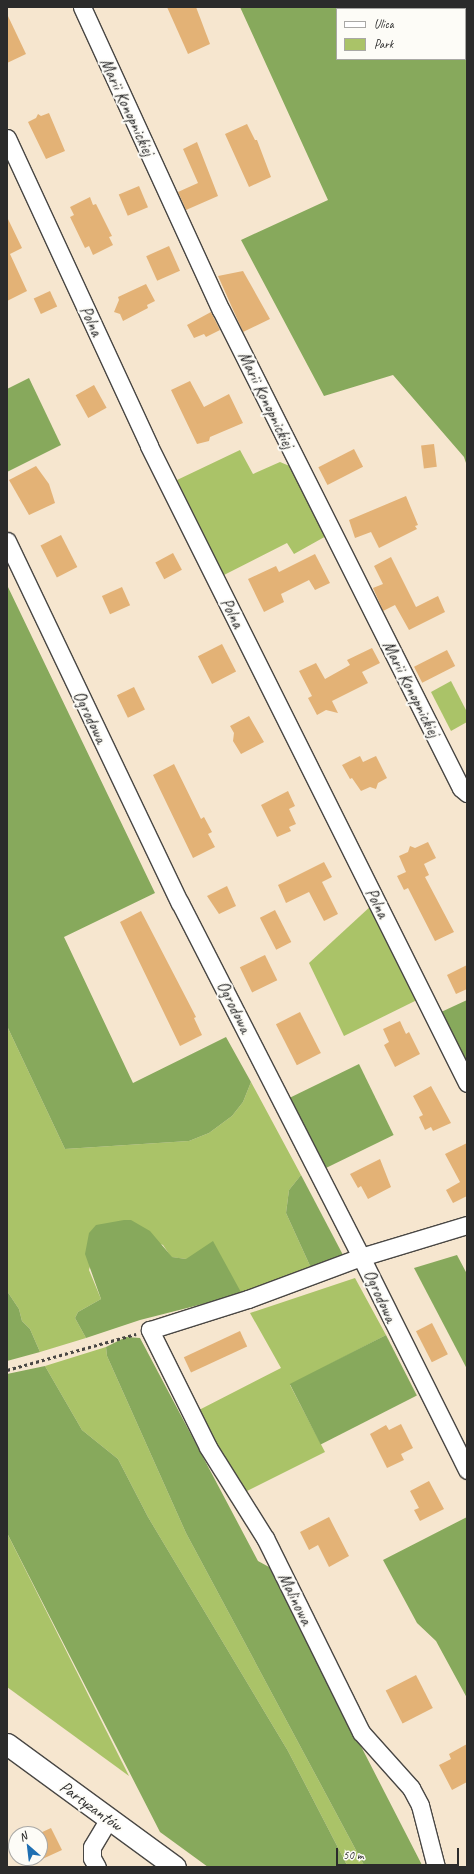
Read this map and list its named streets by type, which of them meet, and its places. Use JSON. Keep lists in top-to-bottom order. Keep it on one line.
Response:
{"streets":{"street":["Marii Konopnickiej","Polna","Ogrodowa","Malinowa","Partyzantów"]},"legend":["Ulica","Park"],"scale_bar":"50 m","north":"top left"}
